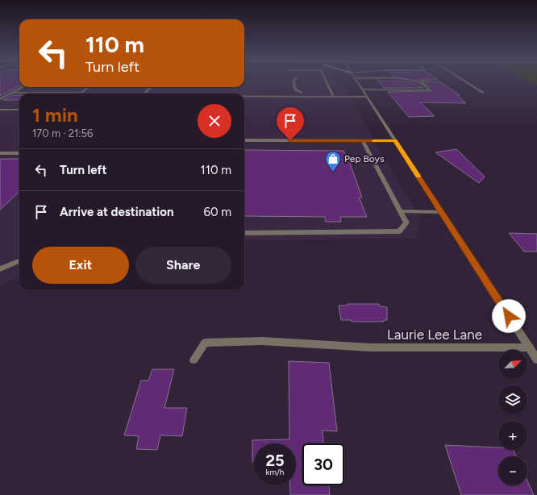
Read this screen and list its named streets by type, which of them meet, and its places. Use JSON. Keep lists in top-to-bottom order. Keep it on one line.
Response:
{"streets":{"street":["Laurie Lee Lane"]},"places":{"shop":["Pep Boys"]},"north":"top right","page":{"turn":["110 m","Turn left"],"heading":["1 min","170 m · 21:56"],"list":[{"name":"Turn left","value":"110 m"},{"name":"Arrive at destination","value":"60 m"}],"buttons":["Exit","Share"],"map_buttons":["+","−"],"speed":"25 km/h","limit":"30"}}
